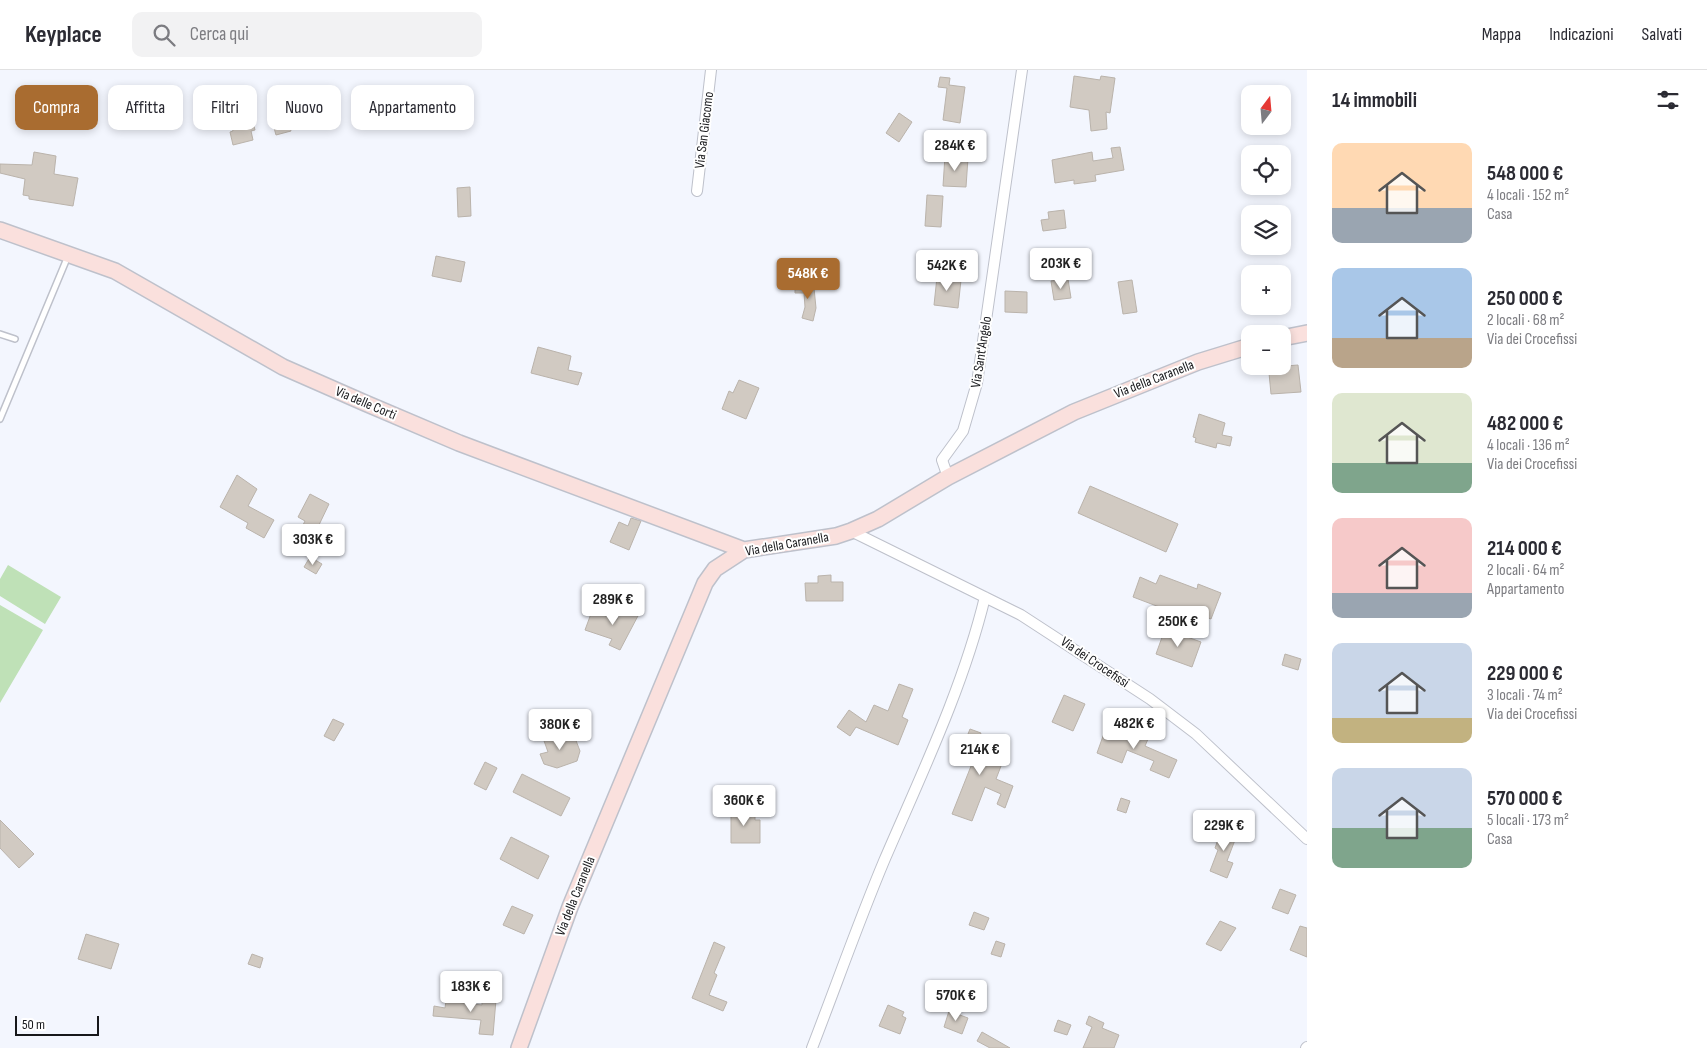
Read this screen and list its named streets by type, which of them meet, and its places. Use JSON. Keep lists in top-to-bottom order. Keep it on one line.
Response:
{"streets":{"main road":["Via della Caranella","Via delle Corti"],"street":["Via San Giacomo","Via Sant'Angelo","Via dei Crocefissi"]},"crossings":[["Via Sant'Angelo","Via della Caranella"],["Via della Caranella","Via delle Corti"],["Via della Caranella","Via dei Crocefissi"]],"scale_bar":"50 m","north":"top","page":{"header":"Keyplace","search":"Cerca qui","nav":["Mappa","Indicazioni","Salvati"],"heading":"14 immobili","map_buttons":["+","−"],"chip":["Compra","Affitta","Filtri","Nuovo","Appartamento"],"price":["284K €","203K €","542K €","548K €","303K €","289K €","250K €","482K €","380K €","214K €","360K €","229K €","183K €","570K €"],"list":[{"name":"548 000 €","note":"4 locali · 152 m² · Casa"},{"name":"250 000 €","note":"2 locali · 68 m² · Via dei Crocefissi"},{"name":"482 000 €","note":"4 locali · 136 m² · Via dei Crocefissi"},{"name":"214 000 €","note":"2 locali · 64 m² · Appartamento"},{"name":"229 000 €","note":"3 locali · 74 m² · Via dei Crocefissi"},{"name":"570 000 €","note":"5 locali · 173 m² · Casa"}],"scale":"50 m"}}
